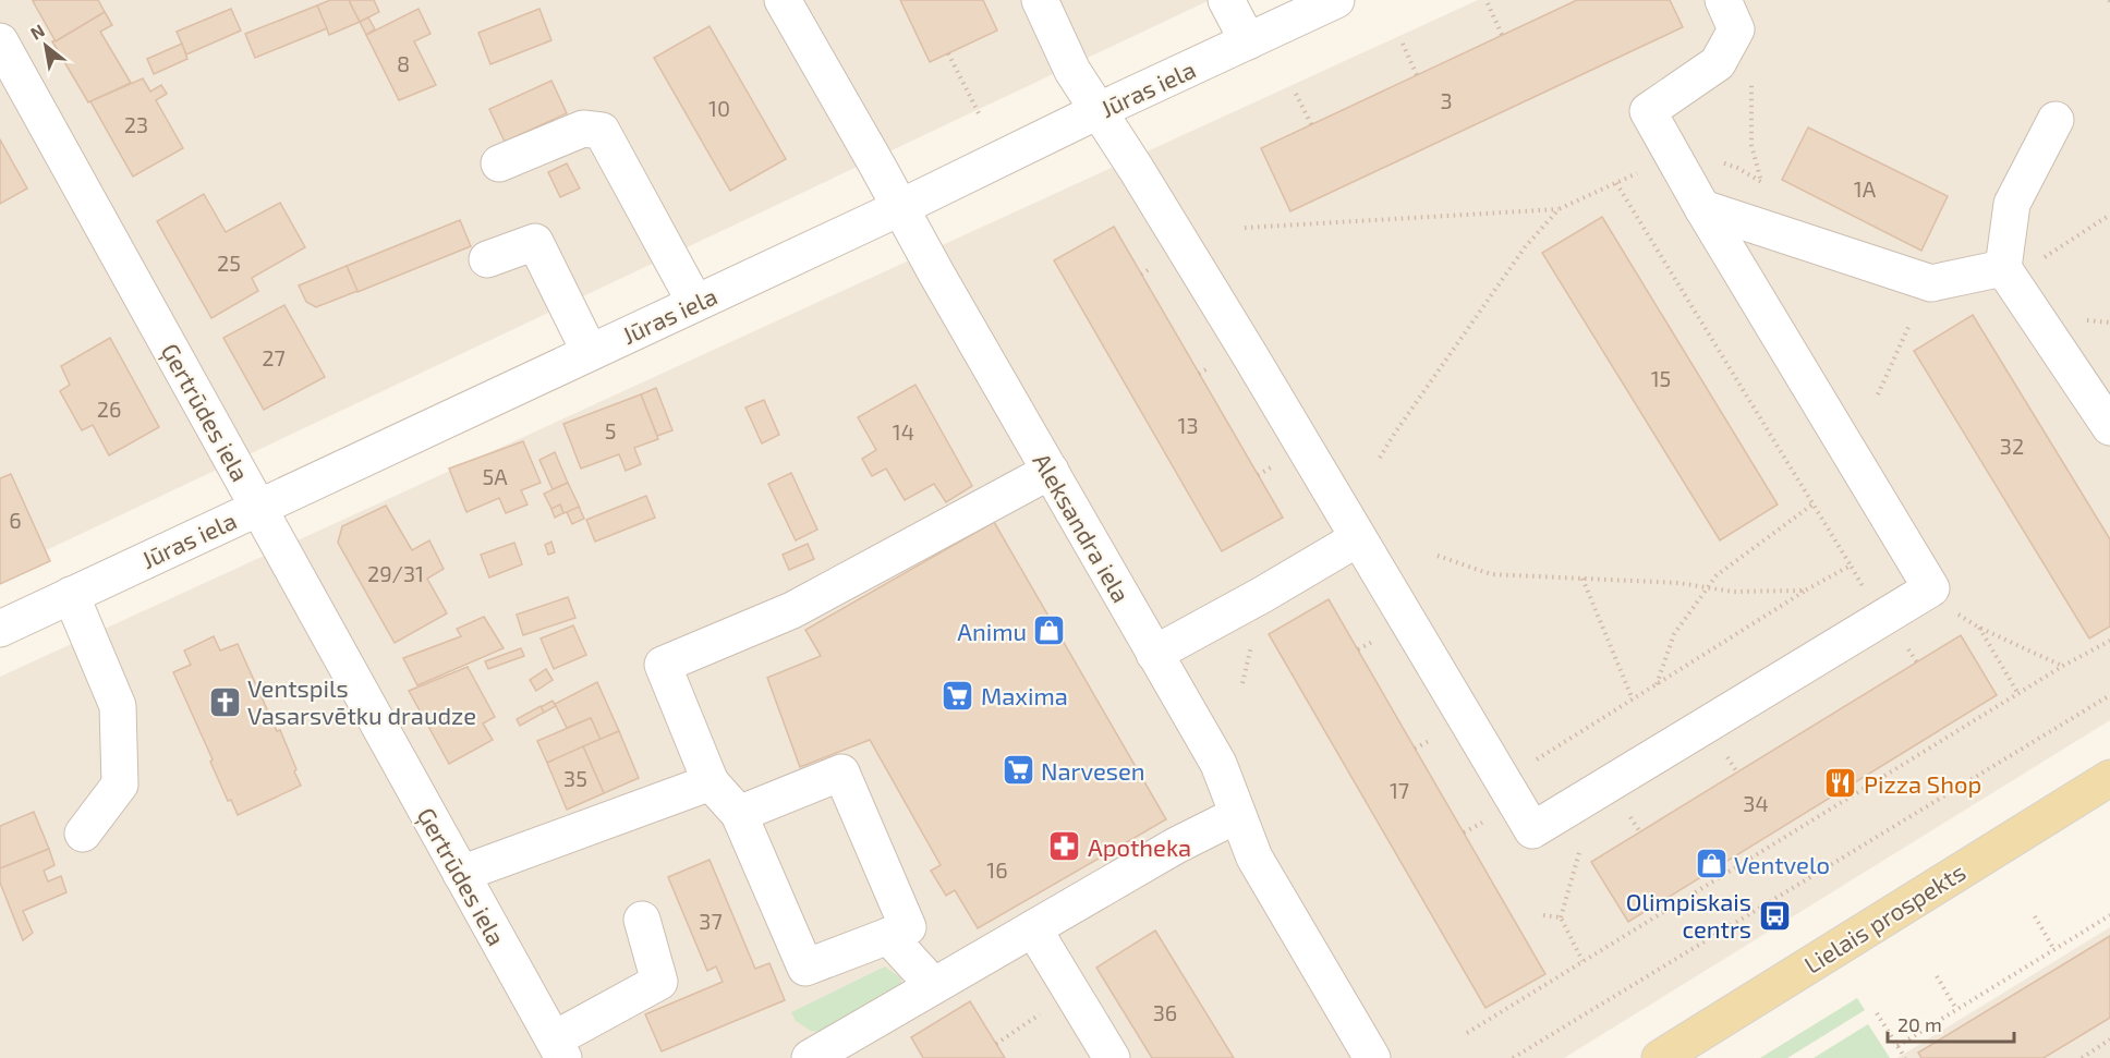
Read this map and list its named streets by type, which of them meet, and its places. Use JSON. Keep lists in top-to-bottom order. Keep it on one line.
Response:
{"streets":{"main road":["Lielais prospekts"],"street":["Jūras iela","Ģertrūdes iela","Aleksandra iela"]},"crossings":[["Jūras iela","Ģertrūdes iela"],["Jūras iela","Aleksandra iela"]],"places":{"shop":["Animu","Ventvelo"],"supermarket":["Maxima","Narvesen"],"church":["Ventspils Vasarsvētku draudze"],"restaurant":["Pizza Shop"],"pharmacy":["Apotheka"],"bus stop":["Olimpiskais centrs"]},"house_numbers":["8","3","10","23","1A","25","27","15","26","13","5","14","32","5A","6","29/31","35","17","34","16","37","36"],"scale_bar":"20 m","north":"top left"}
